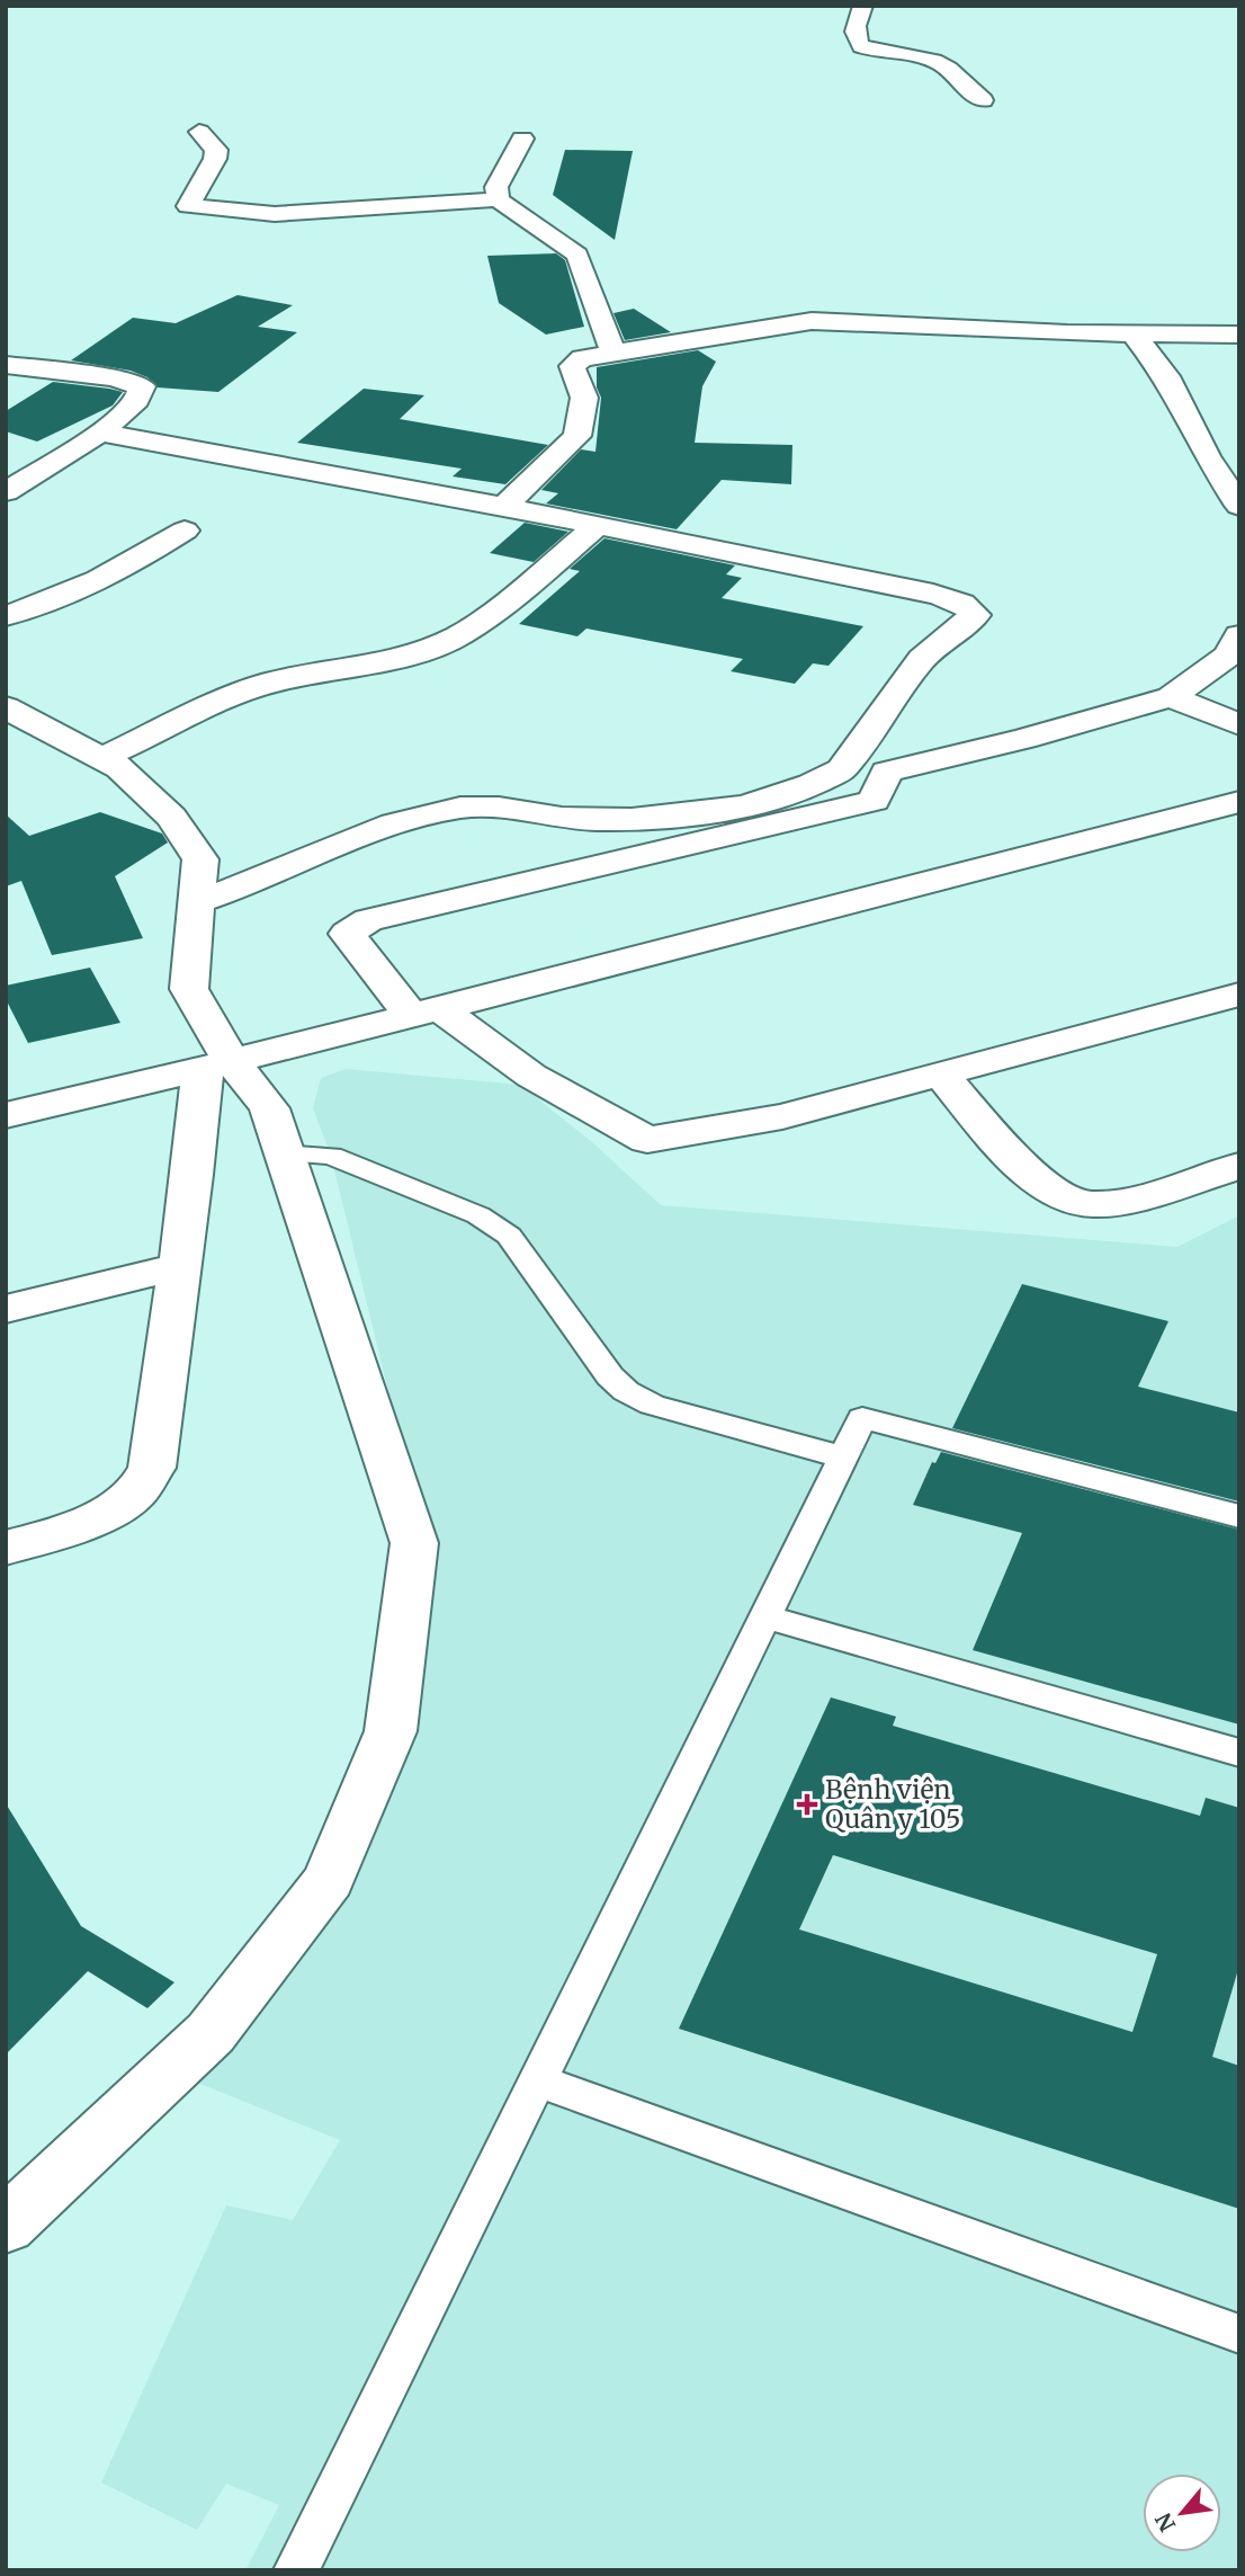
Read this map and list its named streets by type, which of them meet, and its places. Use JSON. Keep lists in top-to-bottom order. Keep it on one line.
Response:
{"places":{"health":["Bệnh viện Quân y 105"]},"north":"bottom left"}
